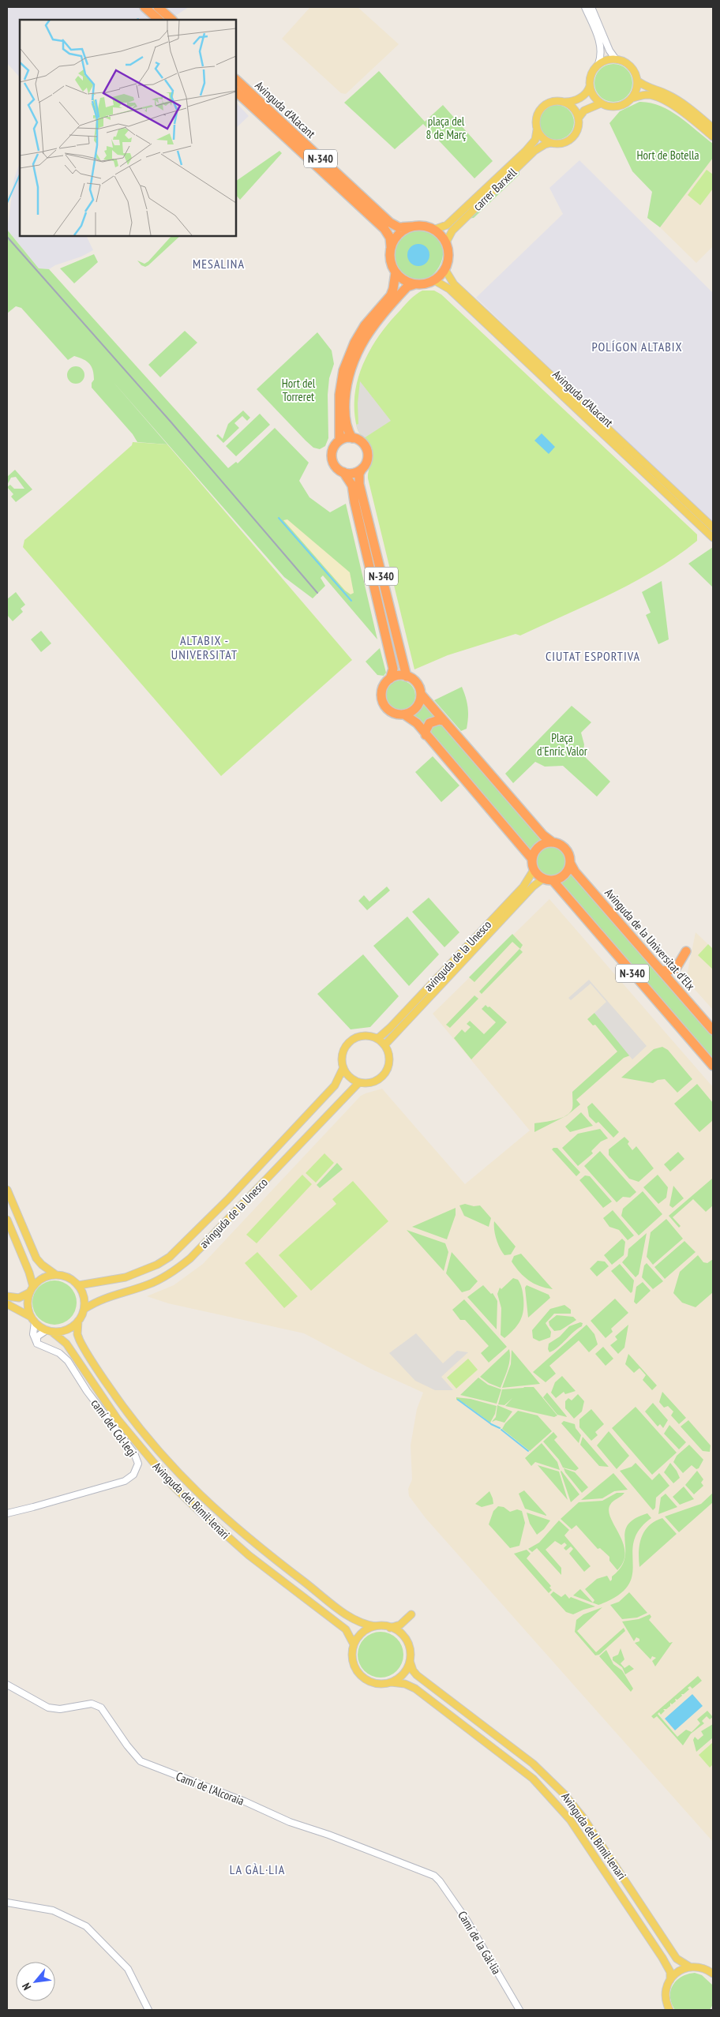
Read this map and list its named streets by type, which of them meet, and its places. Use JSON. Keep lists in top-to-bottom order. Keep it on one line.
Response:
{"streets":{"highway":["Avinguda d'Alacant","N-340","Avinguda de la Universitat d'Elx"],"main road":["carrer Barxell","avinguda de la Unesco","Avinguda del Bimil·lenari"],"street":["camí del Col·legi","Camí de l'Alcoraia","Camí de la Gàl·lia"]},"crossings":[["Avinguda d'Alacant","N-340"],["Avinguda d'Alacant","carrer Barxell"],["N-340","carrer Barxell"],["N-340","Avinguda de la Universitat d'Elx"],["N-340","avinguda de la Unesco"],["Avinguda de la Universitat d'Elx","avinguda de la Unesco"],["avinguda de la Unesco","Avinguda del Bimil·lenari"],["Camí de l'Alcoraia","Camí de la Gàl·lia"]],"districts":["MESALINA","POLÍGON ALTABIX","ALTABIX - UNIVERSITAT","CIUTAT ESPORTIVA","LA GÀL·LIA"],"parks":["plaça del 8 de Març","Hort de Botella","Hort del Torreret","Plaça d'Enric Valor"],"north":"bottom left"}
